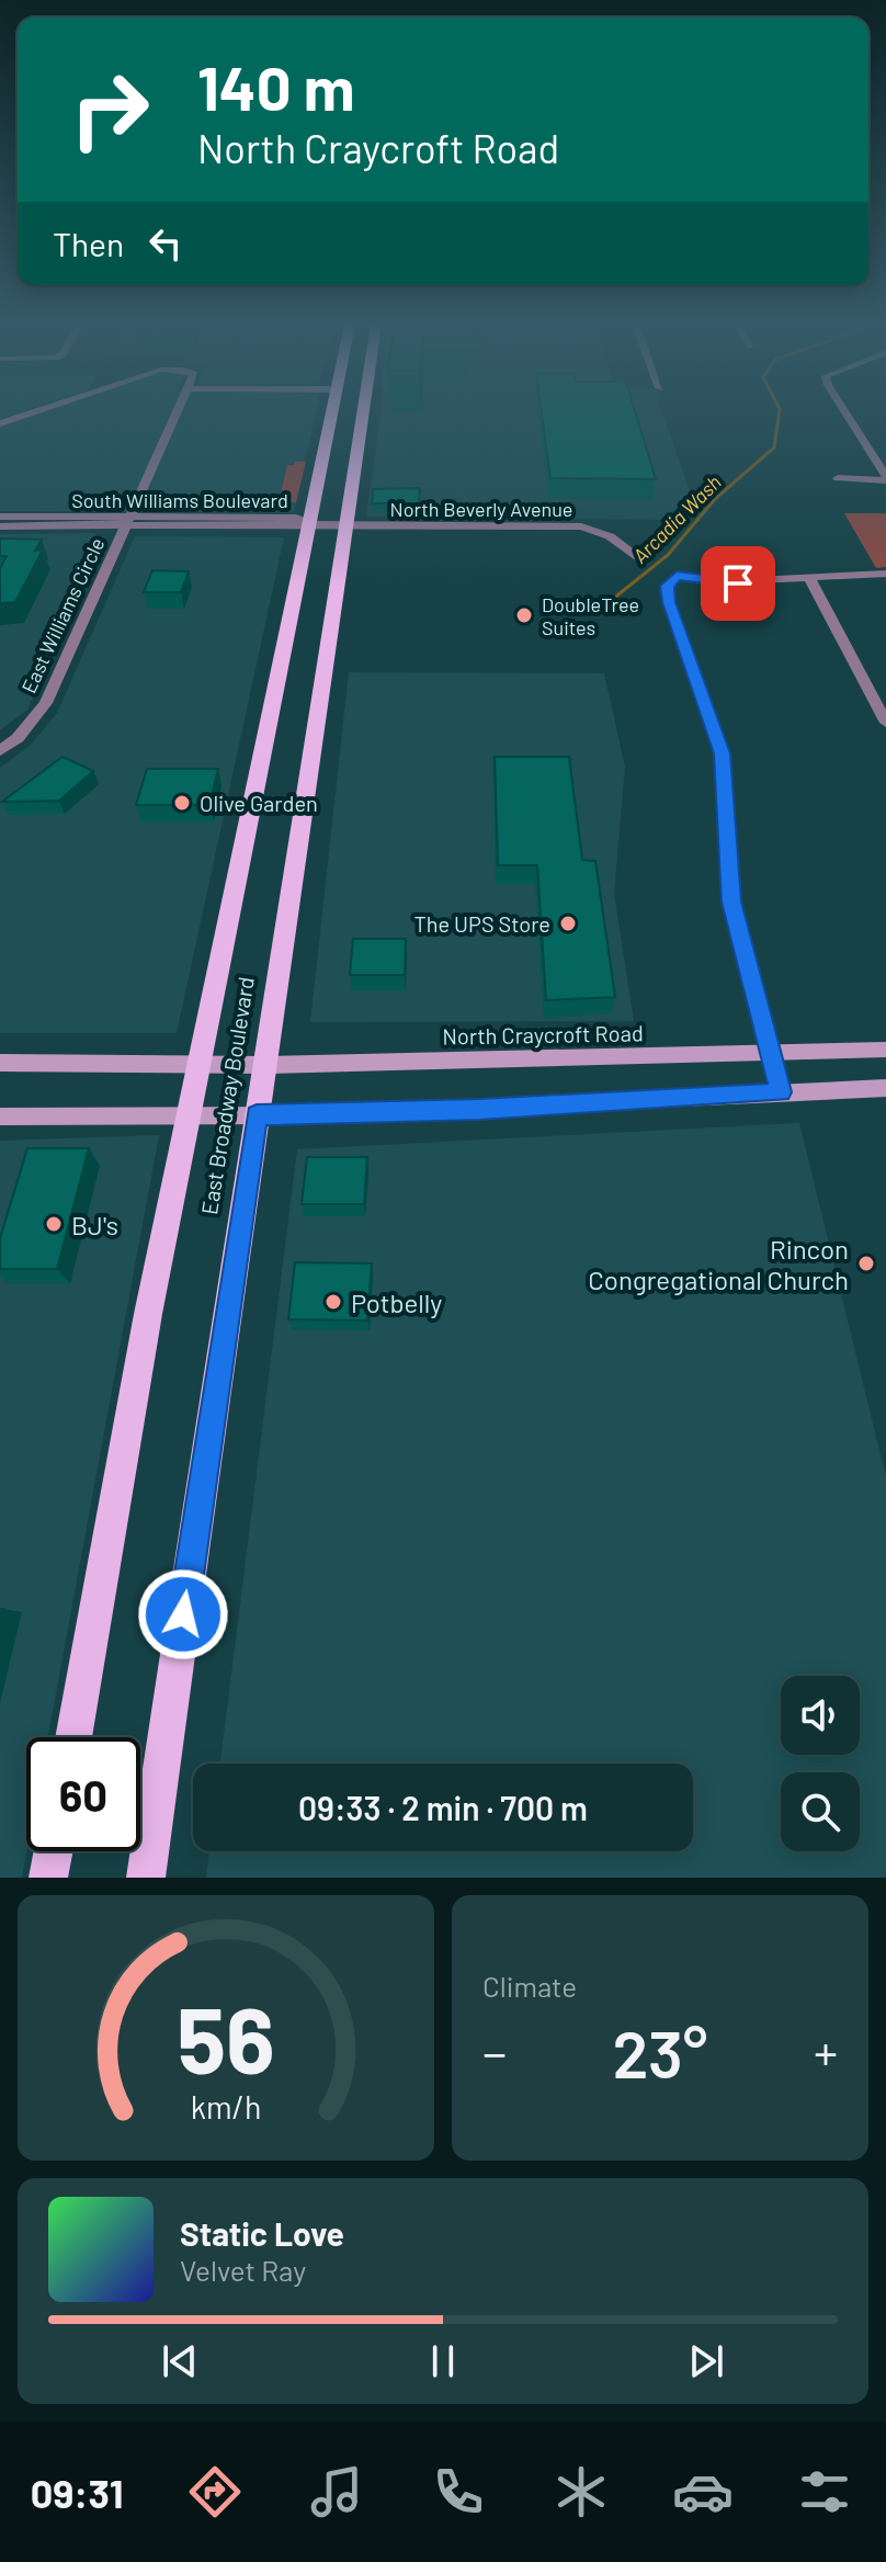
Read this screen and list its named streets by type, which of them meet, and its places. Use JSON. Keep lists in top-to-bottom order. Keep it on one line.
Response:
{"streets":{"main road":["North Craycroft Road","East Broadway Boulevard"],"street":["South Williams Boulevard","North Beverly Avenue","East Williams Circle"]},"crossings":[["South Williams Boulevard","North Beverly Avenue"],["South Williams Boulevard","East Williams Circle"],["South Williams Boulevard","East Broadway Boulevard"],["North Beverly Avenue","East Broadway Boulevard"],["North Craycroft Road","East Broadway Boulevard"]],"water":["Arcadia Wash"],"places":["DoubleTree Suites","Olive Garden","The UPS Store","BJ's","Rincon Congregational Church","Potbelly"],"page":{"turn":["140 m","North Craycroft Road"],"then":"Then","limit":"60","trip":"09:33 · 2 min · 700 m","tile":"Climate","heat":["−","23°","+"],"song":["Static Love","Velvet Ray"],"tabs":"09:31","gauge":["56","km/h"]}}
